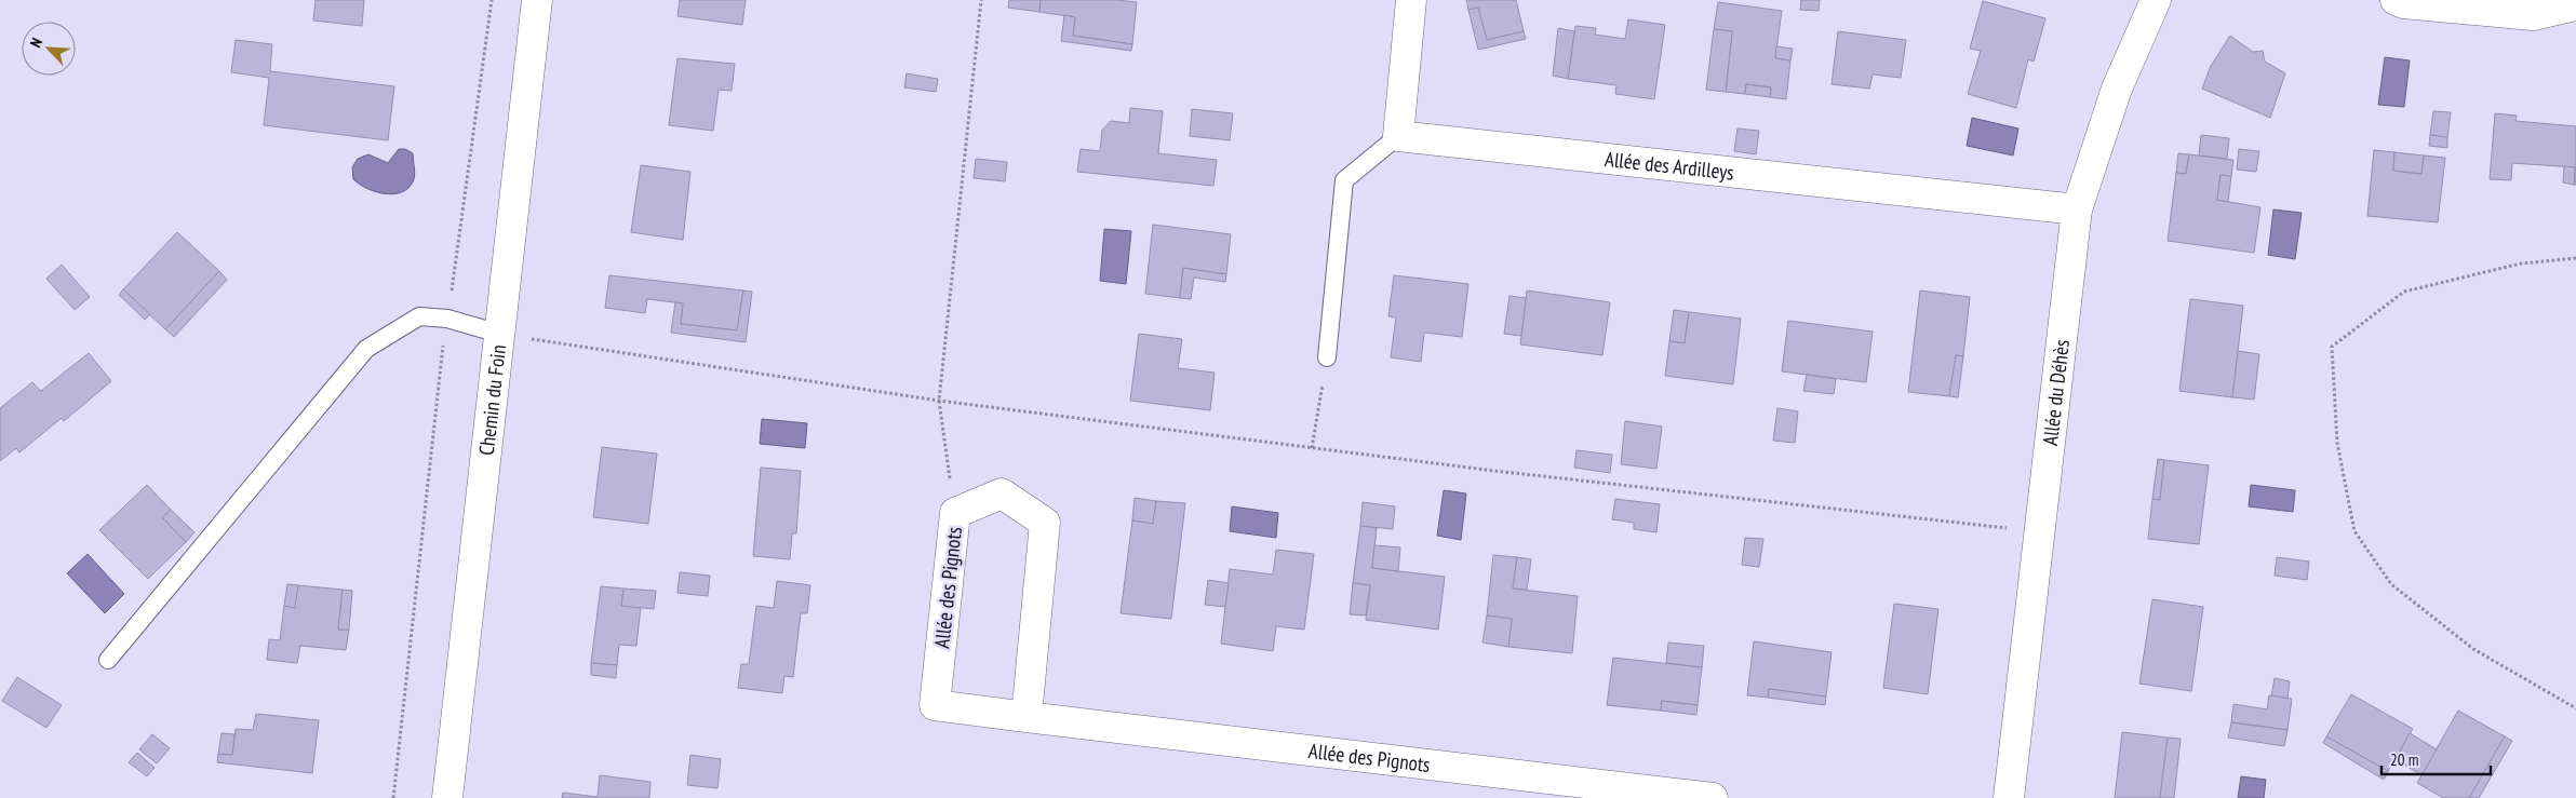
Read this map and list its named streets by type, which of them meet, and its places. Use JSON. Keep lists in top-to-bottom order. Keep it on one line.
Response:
{"streets":{"street":["Allée des Ardilleys","Allée du Déhès","Chemin du Foin","Allée des Pignots"]},"crossings":[["Allée des Ardilleys","Allée du Déhès"]],"scale_bar":"20 m","north":"top left"}
